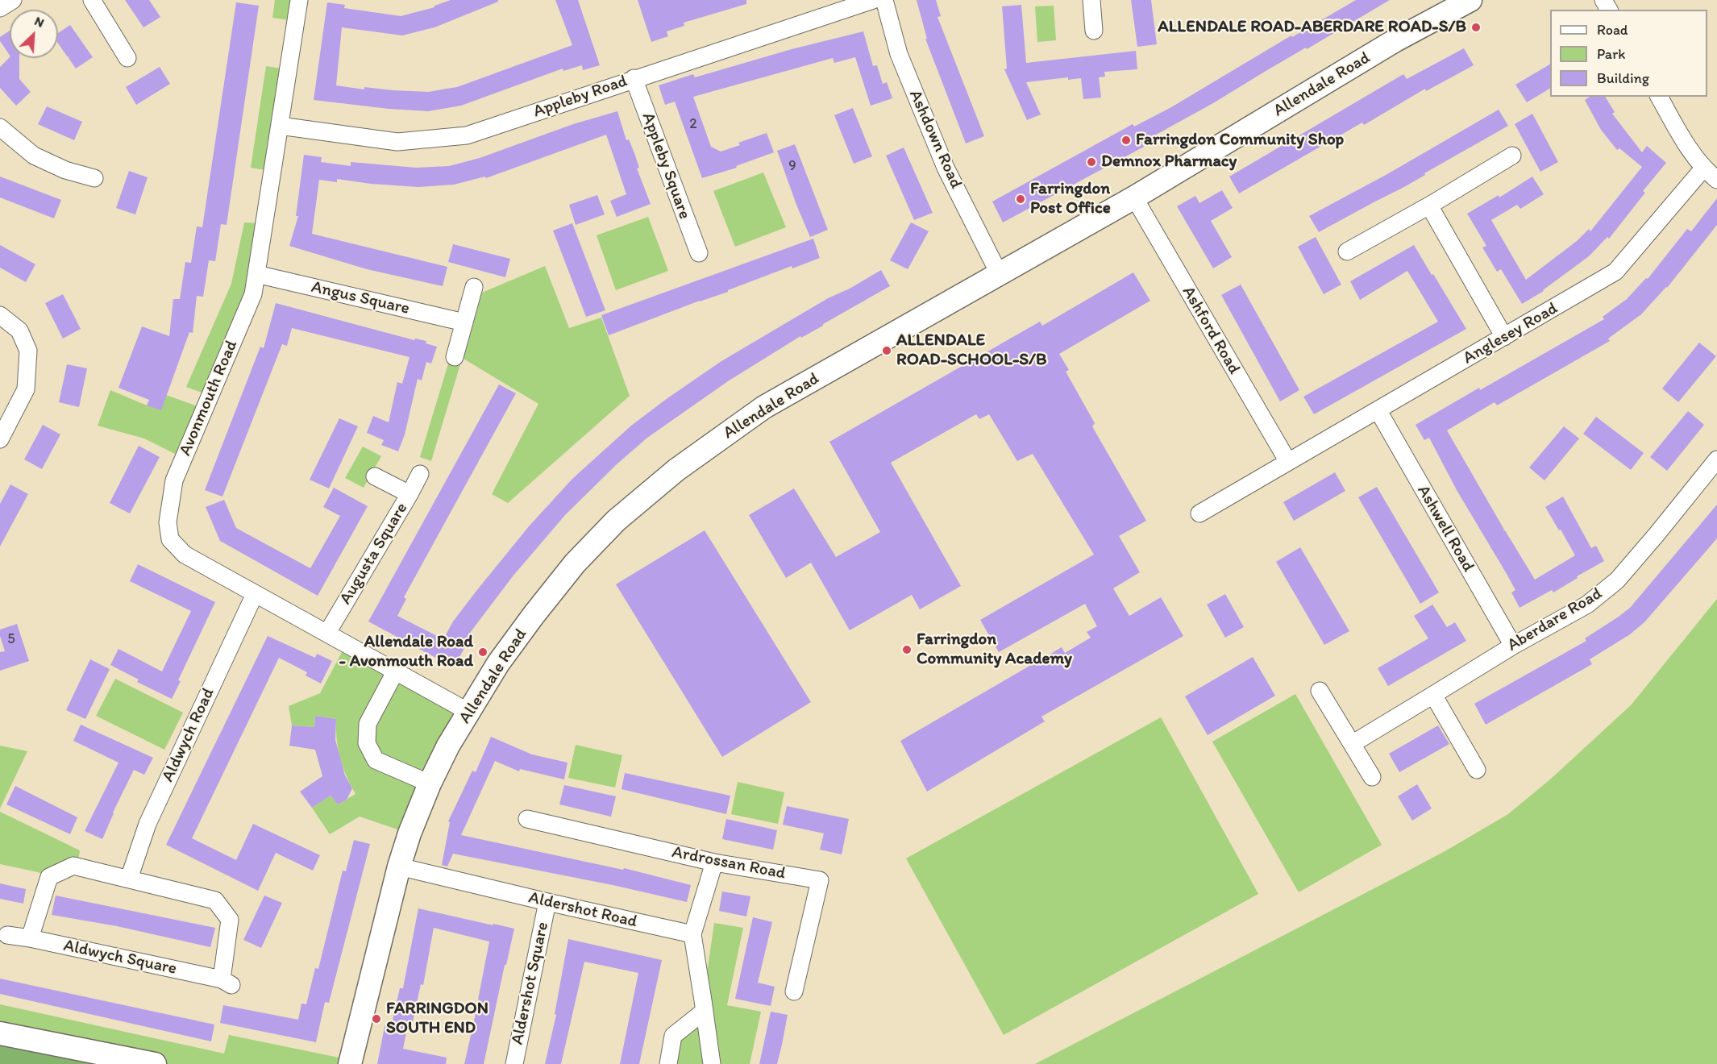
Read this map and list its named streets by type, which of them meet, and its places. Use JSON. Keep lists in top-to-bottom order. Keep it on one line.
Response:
{"streets":{"street":["Allendale Road","Appleby Road","Ashdown Road","Appleby Square","Angus Square","Ashford Road","Anglesey Road","Avonmouth Road","Ashwell Road","Augusta Square","Aberdare Road","Aldwych Road","Ardrossan Road","Aldershot Road","Aldwych Square","Aldershot Square"]},"crossings":[["Allendale Road","Ashdown Road"],["Allendale Road","Ashford Road"],["Allendale Road","Avonmouth Road"],["Allendale Road","Aldershot Road"],["Appleby Road","Appleby Square"],["Appleby Road","Avonmouth Road"],["Angus Square","Avonmouth Road"],["Ashford Road","Anglesey Road"],["Anglesey Road","Ashwell Road"],["Avonmouth Road","Augusta Square"],["Avonmouth Road","Aldwych Road"],["Ashwell Road","Aberdare Road"],["Aldwych Road","Aldwych Square"],["Aldershot Road","Aldershot Square"]],"places":["ALLENDALE ROAD-ABERDARE ROAD-S/B","Farringdon Community Shop","Demnox Pharmacy","Farringdon Post Office","ALLENDALE ROAD-SCHOOL-S/B","Farringdon Community Academy","Allendale Road - Avonmouth Road","FARRINGDON SOUTH END"],"house_numbers":["2","9","5"],"legend":["Road","Park","Building"],"north":"top right"}
